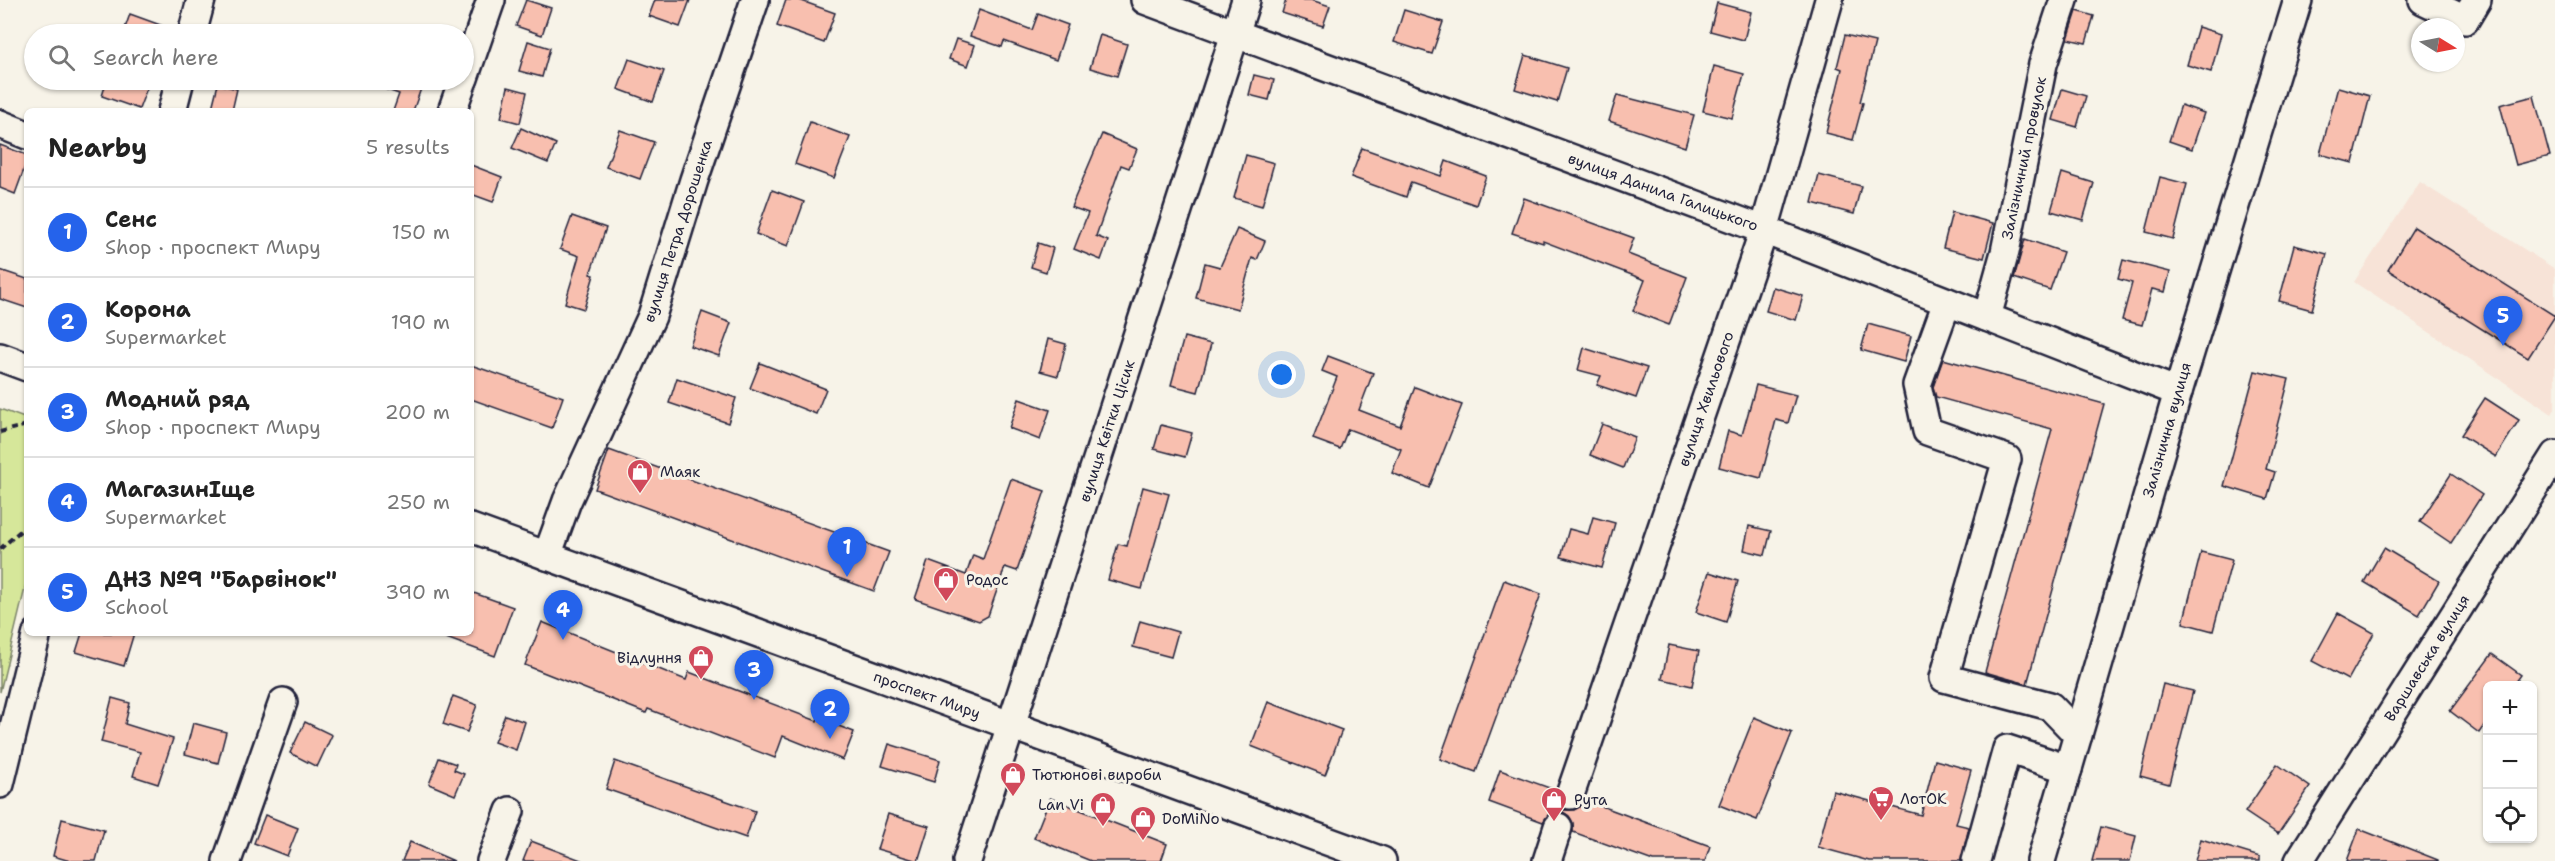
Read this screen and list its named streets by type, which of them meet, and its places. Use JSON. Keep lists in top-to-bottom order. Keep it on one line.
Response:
{"streets":{"street":["Залізничний провулок","вулиця Данила Галицького","вулиця Петра Дорошенка","вулиця Хвильового","Залізнична вулиця","вулиця Квітки Цісик","Варшавська вулиця","проспект Миру"]},"crossings":[["Залізничний провулок","вулиця Данила Галицького"],["вулиця Данила Галицького","вулиця Хвильового"],["вулиця Данила Галицького","Залізнична вулиця"],["вулиця Данила Галицького","вулиця Квітки Цісик"],["вулиця Петра Дорошенка","проспект Миру"],["вулиця Квітки Цісик","проспект Миру"]],"places":{"shop":["Маяк","Родос","Відлуння","Тютюнові вироби","Рута","Lan Vi","DoMiNo"],"supermarket":["ЛотОК"]},"north":"right","page":{"search":"Search here","heading":["Nearby","5 results"],"list":[{"mark":"1","name":"Сенс","note":"Shop · проспект Миру","value":"150 m"},{"mark":"2","name":"Корона","note":"Supermarket","value":"190 m"},{"mark":"3","name":"Модний ряд","note":"Shop · проспект Миру","value":"200 m"},{"mark":"4","name":"МагазинІще","note":"Supermarket","value":"250 m"},{"mark":"5","name":"ДНЗ №9 \"Барвінок\"","note":"School","value":"390 m"}],"pins":["5","1","4","3","2"],"map_buttons":["+","−"]}}
